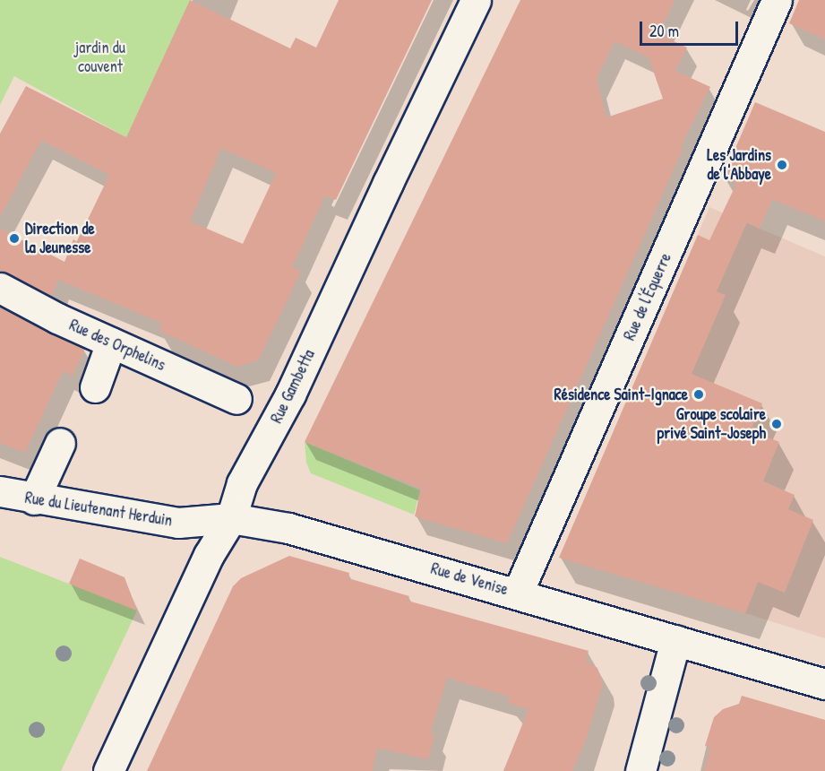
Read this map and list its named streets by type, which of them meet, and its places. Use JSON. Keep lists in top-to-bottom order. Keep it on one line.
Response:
{"streets":{"street":["Rue de l'Équerre","Rue des Orphelins","Rue Gambetta","Rue du Lieutenant Herduin","Rue de Venise"]},"crossings":[["Rue de l'Équerre","Rue de Venise"],["Rue Gambetta","Rue du Lieutenant Herduin"],["Rue du Lieutenant Herduin","Rue de Venise"]],"parks":["jardin du couvent"],"places":["Les Jardins de l'Abbaye","Direction de la Jeunesse","Résidence Saint-Ignace","Groupe scolaire privé Saint-Joseph"],"scale_bar":"20 m"}
